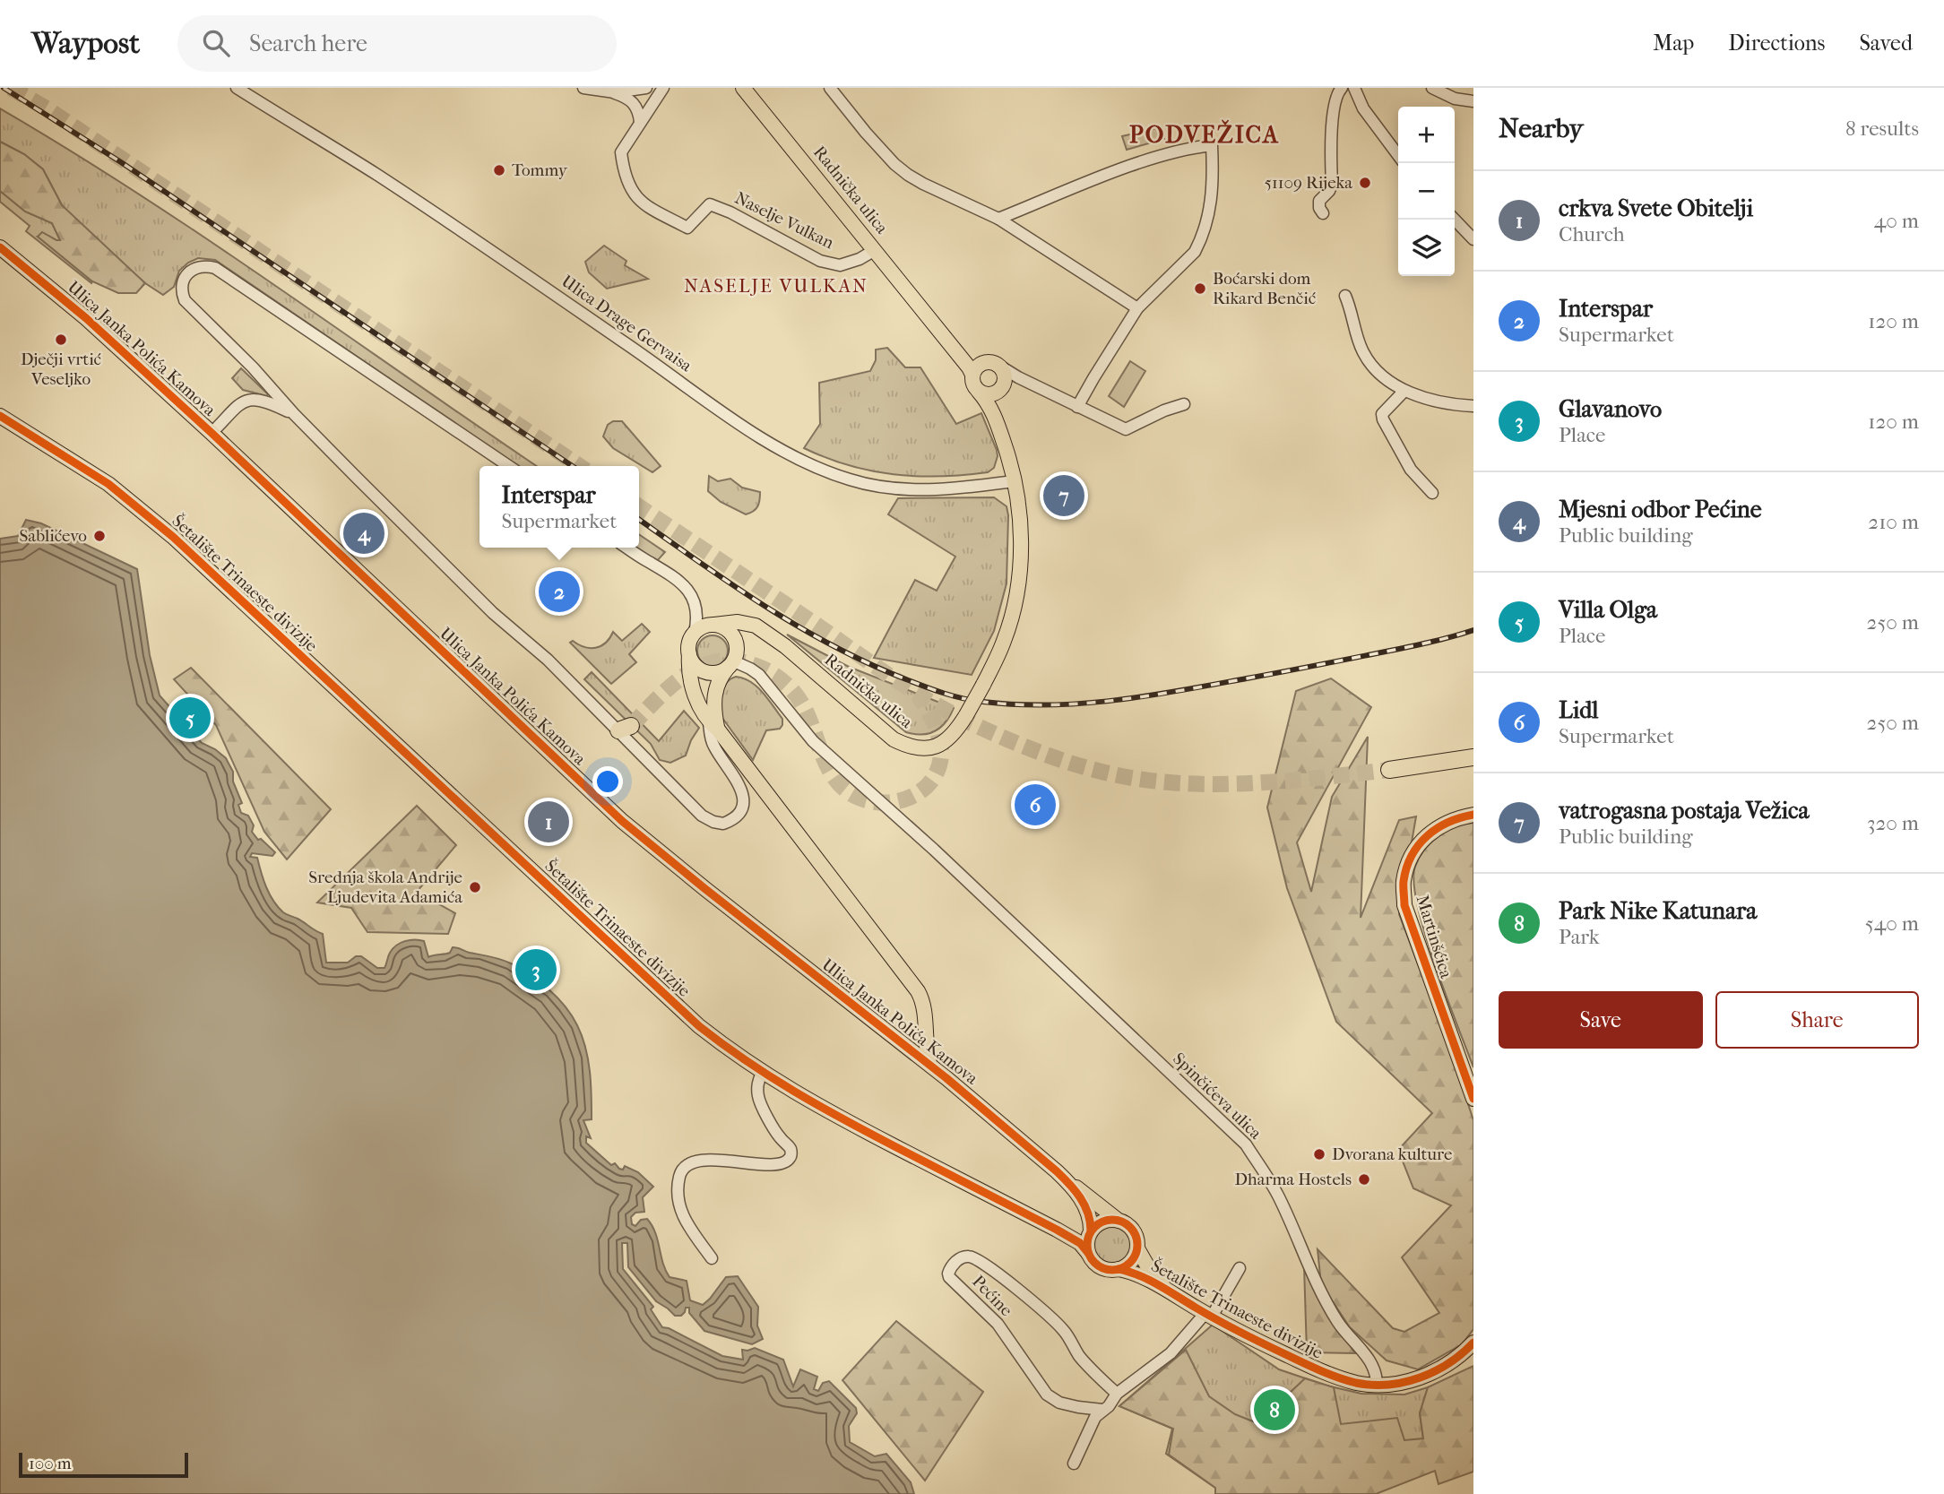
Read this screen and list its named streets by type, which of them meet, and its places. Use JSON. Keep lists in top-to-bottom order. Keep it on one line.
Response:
{"streets":{"main road":["Radnička ulica","Ulica Janka Polića Kamova","Šetalište Trinaeste divizije","Martinšćica"],"street":["Naselje Vulkan","Ulica Drage Gervaisa","Spinčićeva ulica","Pećine"]},"crossings":[["Radnička ulica","Naselje Vulkan"],["Radnička ulica","Ulica Drage Gervaisa"],["Radnička ulica","Spinčićeva ulica"],["Ulica Janka Polića Kamova","Šetalište Trinaeste divizije"],["Šetalište Trinaeste divizije","Spinčićeva ulica"]],"districts":["PODVEŽICA","NASELJE VULKAN"],"places":["Tommy","51109 Rijeka","Boćarski dom Rikard Benčić","Dječji vrtić Veseljko","Sablićevo","Srednja škola Andrije Ljudevita Adamića","Dvorana kulture","Dharma Hostels"],"scale_bar":"100 m","page":{"header":"Waypost","search":"Search here","nav":["Map","Directions","Saved"],"heading":["Nearby","8 results"],"map_buttons":["+","−"],"list":[{"mark":"1","name":"crkva Svete Obitelji","note":"Church","value":"40 m"},{"mark":"2","name":"Interspar","note":"Supermarket","value":"120 m"},{"mark":"3","name":"Glavanovo","note":"Place","value":"120 m"},{"mark":"4","name":"Mjesni odbor Pećine","note":"Public building","value":"210 m"},{"mark":"5","name":"Villa Olga","note":"Place","value":"250 m"},{"mark":"6","name":"Lidl","note":"Supermarket","value":"250 m"},{"mark":"7","name":"vatrogasna postaja Vežica","note":"Public building","value":"320 m"},{"mark":"8","name":"Park Nike Katunara","note":"Park","value":"540 m"}],"popup":["Interspar","Supermarket"],"pins":["7","4","2","5","6","1","3","8"],"buttons":["Save","Share"],"scale":"100 m"}}
